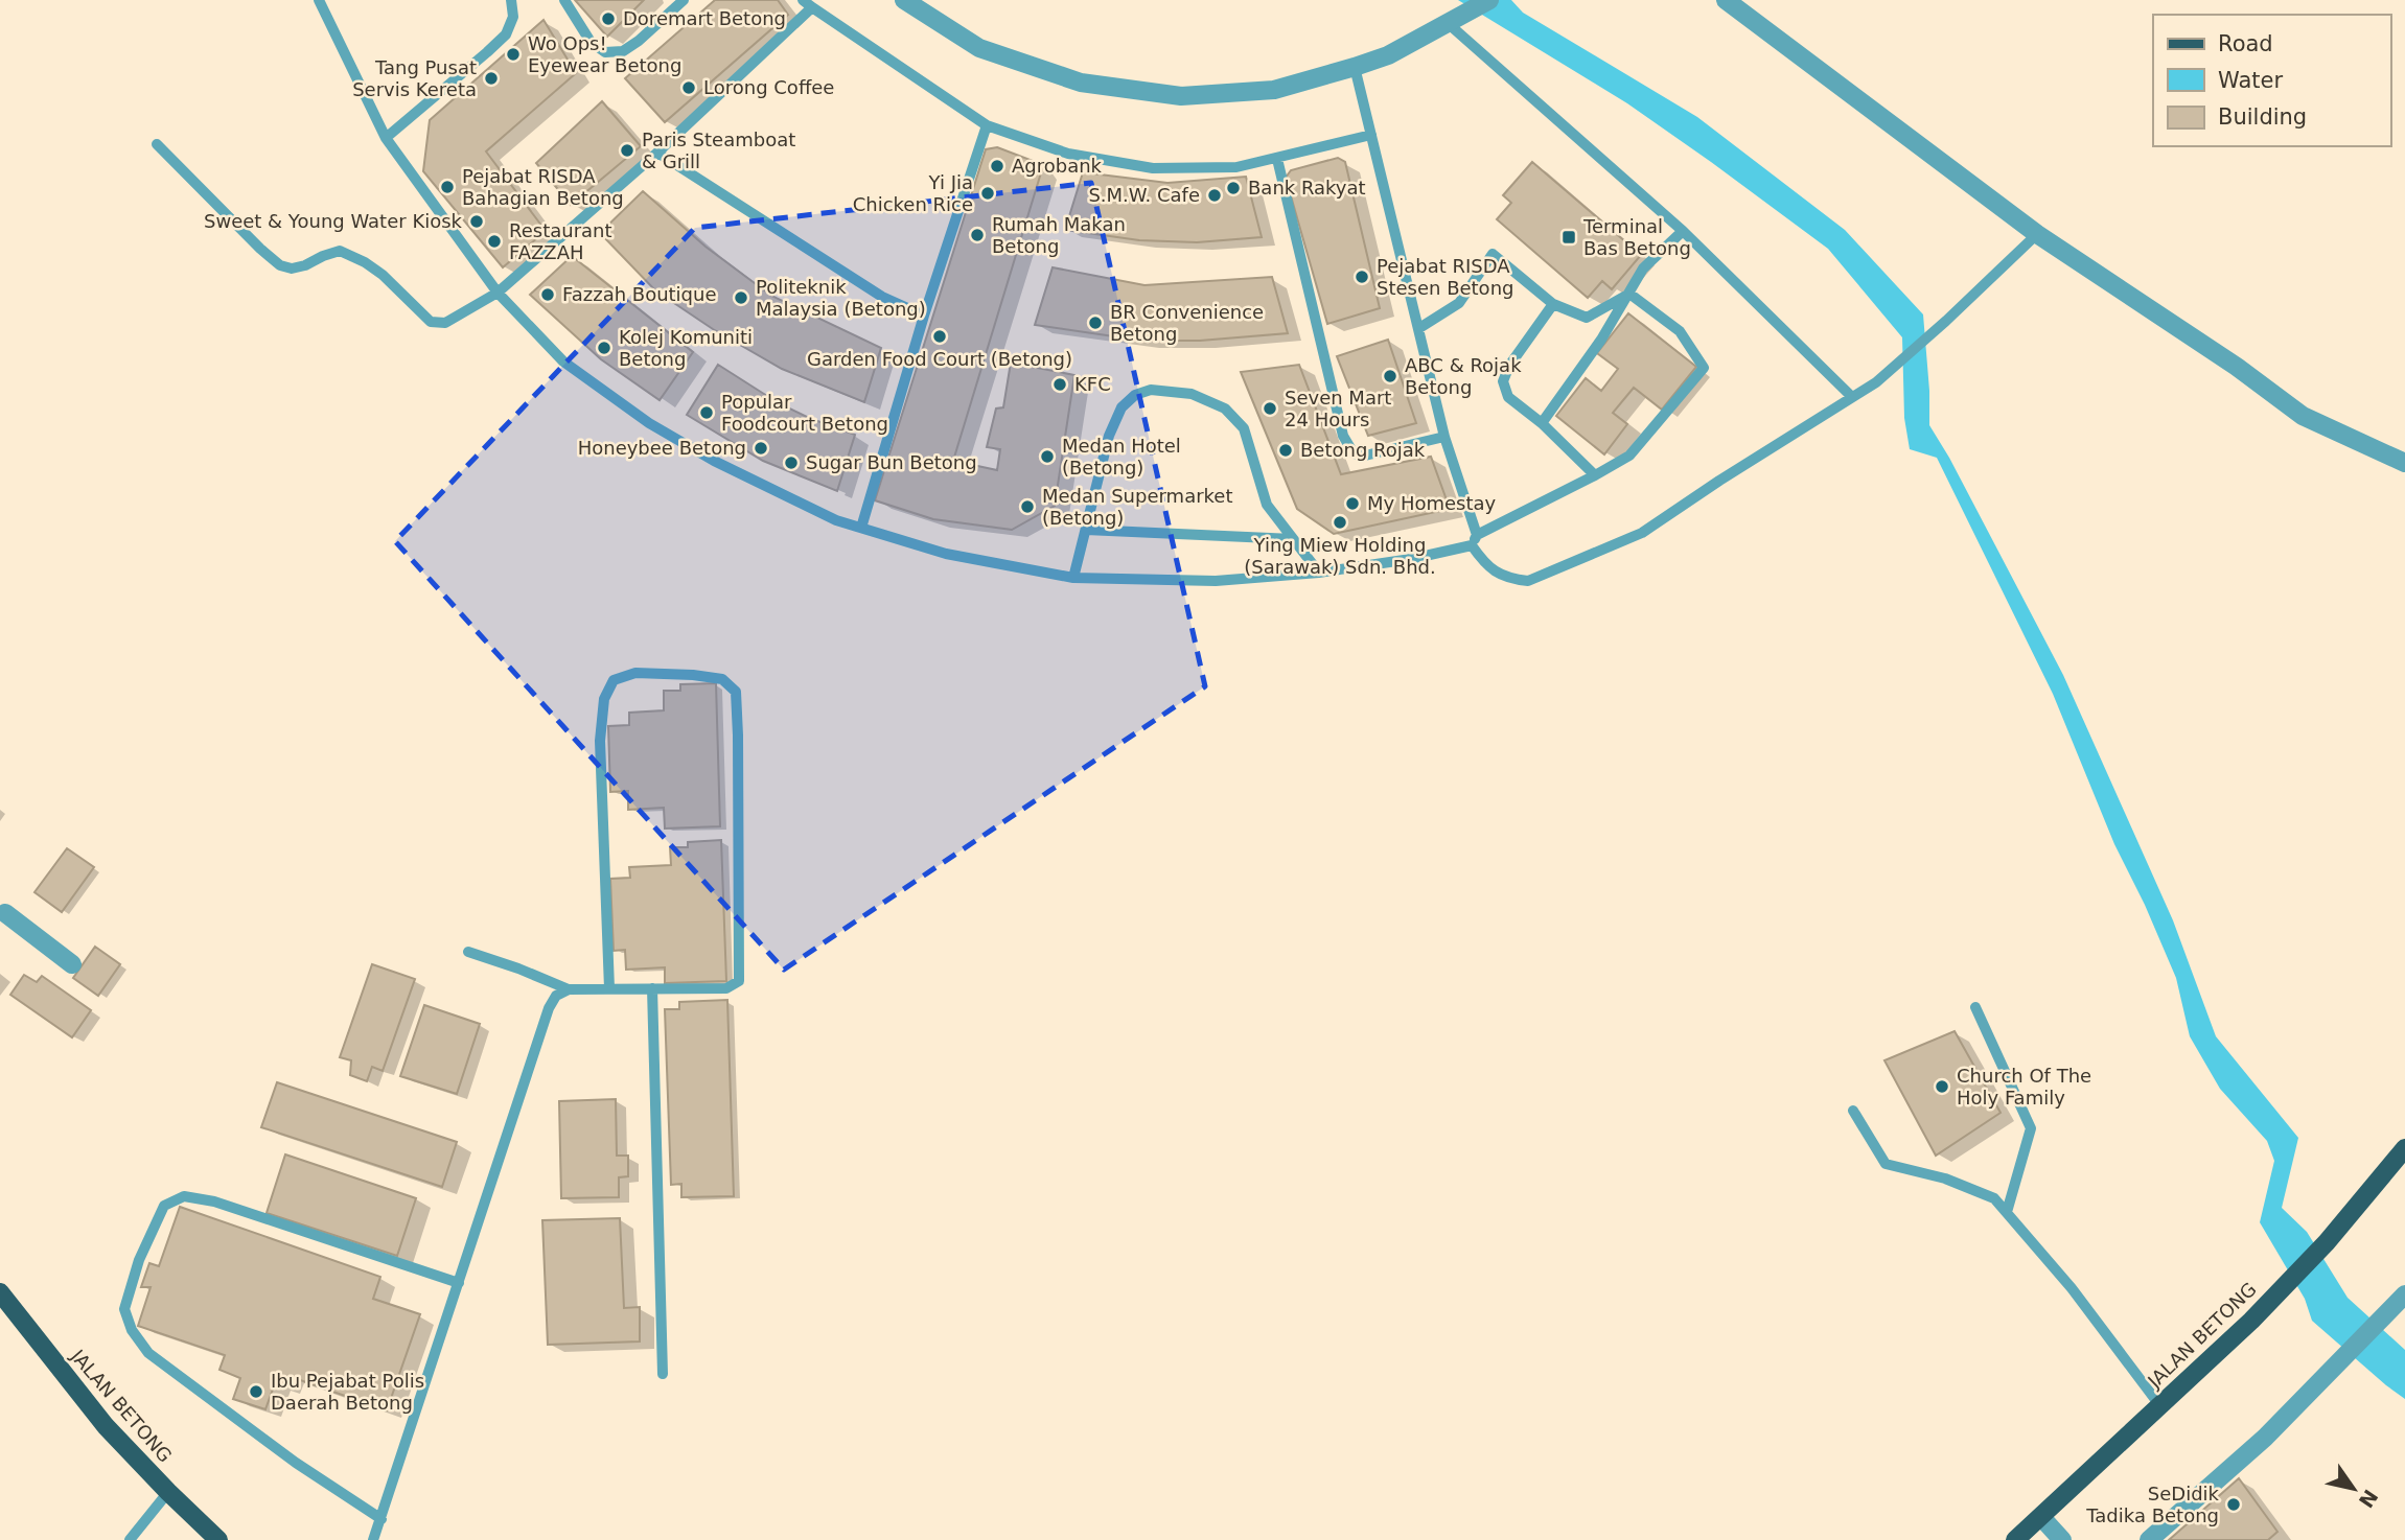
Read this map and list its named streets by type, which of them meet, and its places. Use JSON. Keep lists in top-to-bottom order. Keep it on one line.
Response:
{"streets":{"main road":["JALAN BETONG"]},"places":{"other":["Doremart Betong","Wo Ops! Eyewear Betong","Tang Pusat Servis Kereta","Lorong Coffee","Paris Steamboat & Grill","Agrobank","Pejabat RISDA Bahagian Betong","Bank Rakyat","Yi Jia Chicken Rice","S.M.W. Cafe","Sweet & Young Water Kiosk","Rumah Makan Betong","Restaurant FAZZAH","Pejabat RISDA Stesen Betong","Fazzah Boutique","Politeknik Malaysia (Betong)","BR Convenience Betong","Garden Food Court (Betong)","Kolej Komuniti Betong","ABC & Rojak Betong","KFC","Seven Mart 24 Hours","Popular Foodcourt Betong","Honeybee Betong","Betong Rojak","Medan Hotel (Betong)","Sugar Bun Betong","My Homestay","Medan Supermarket (Betong)","Ying Miew Holding (Sarawak) Sdn. Bhd.","Church Of The Holy Family","Ibu Pejabat Polis Daerah Betong","SeDidik Tadika Betong"],"transit":["Terminal Bas Betong"]},"legend":["Road","Water","Building"],"north":"bottom right"}
